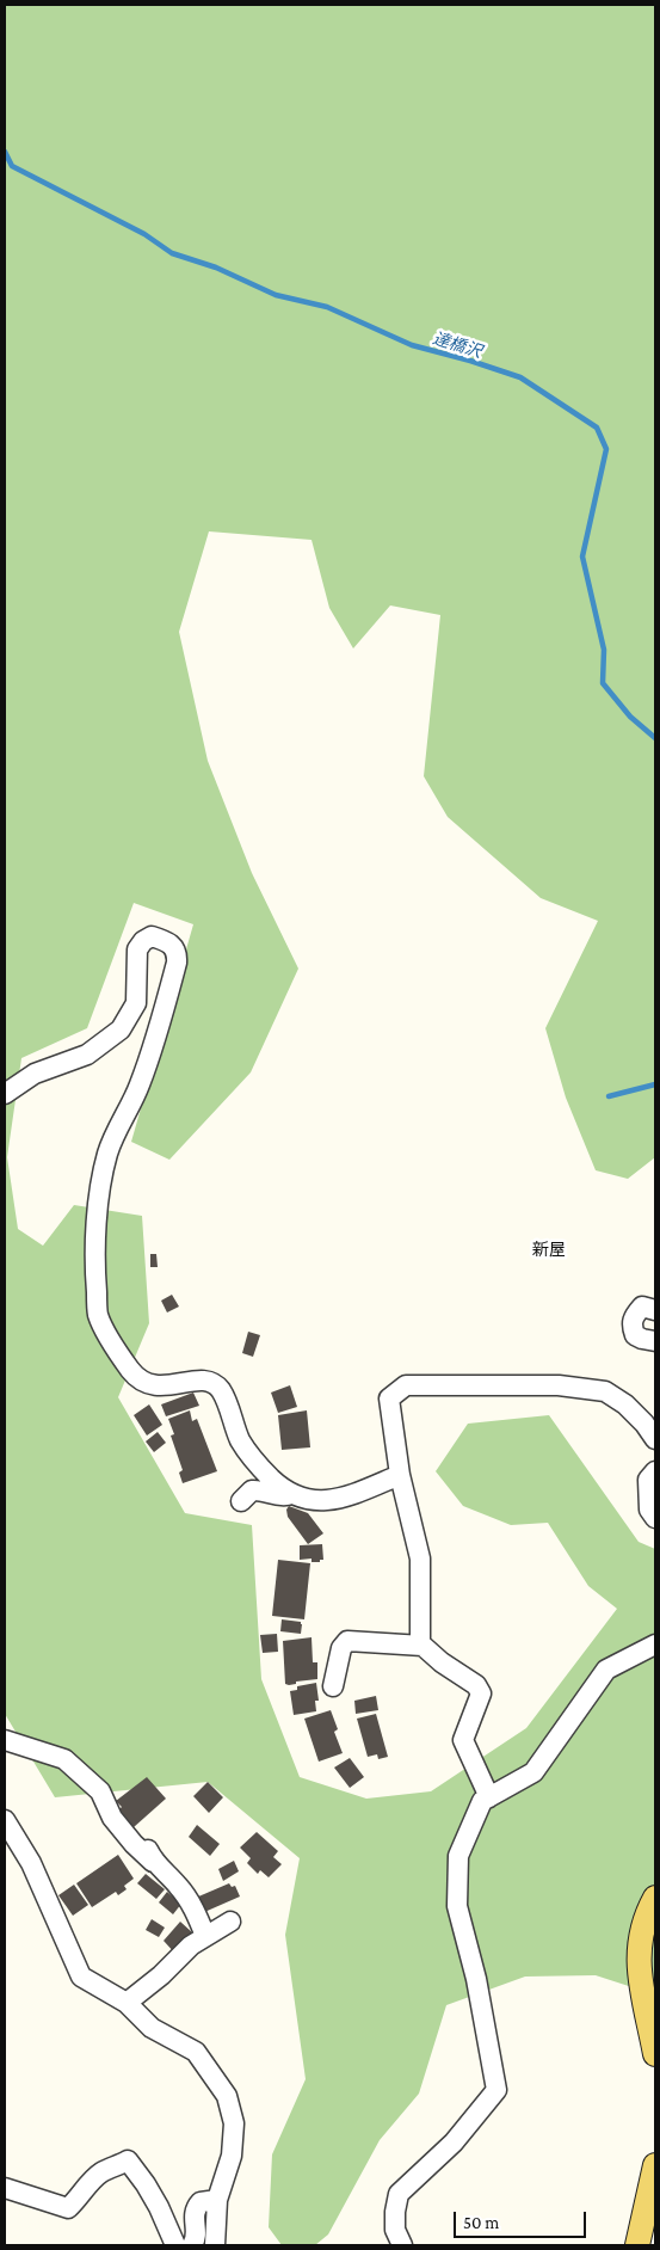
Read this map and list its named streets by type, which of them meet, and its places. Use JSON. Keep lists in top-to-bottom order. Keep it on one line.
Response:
{"districts":["新屋"],"water":["達橋沢"],"scale_bar":"50 m"}
